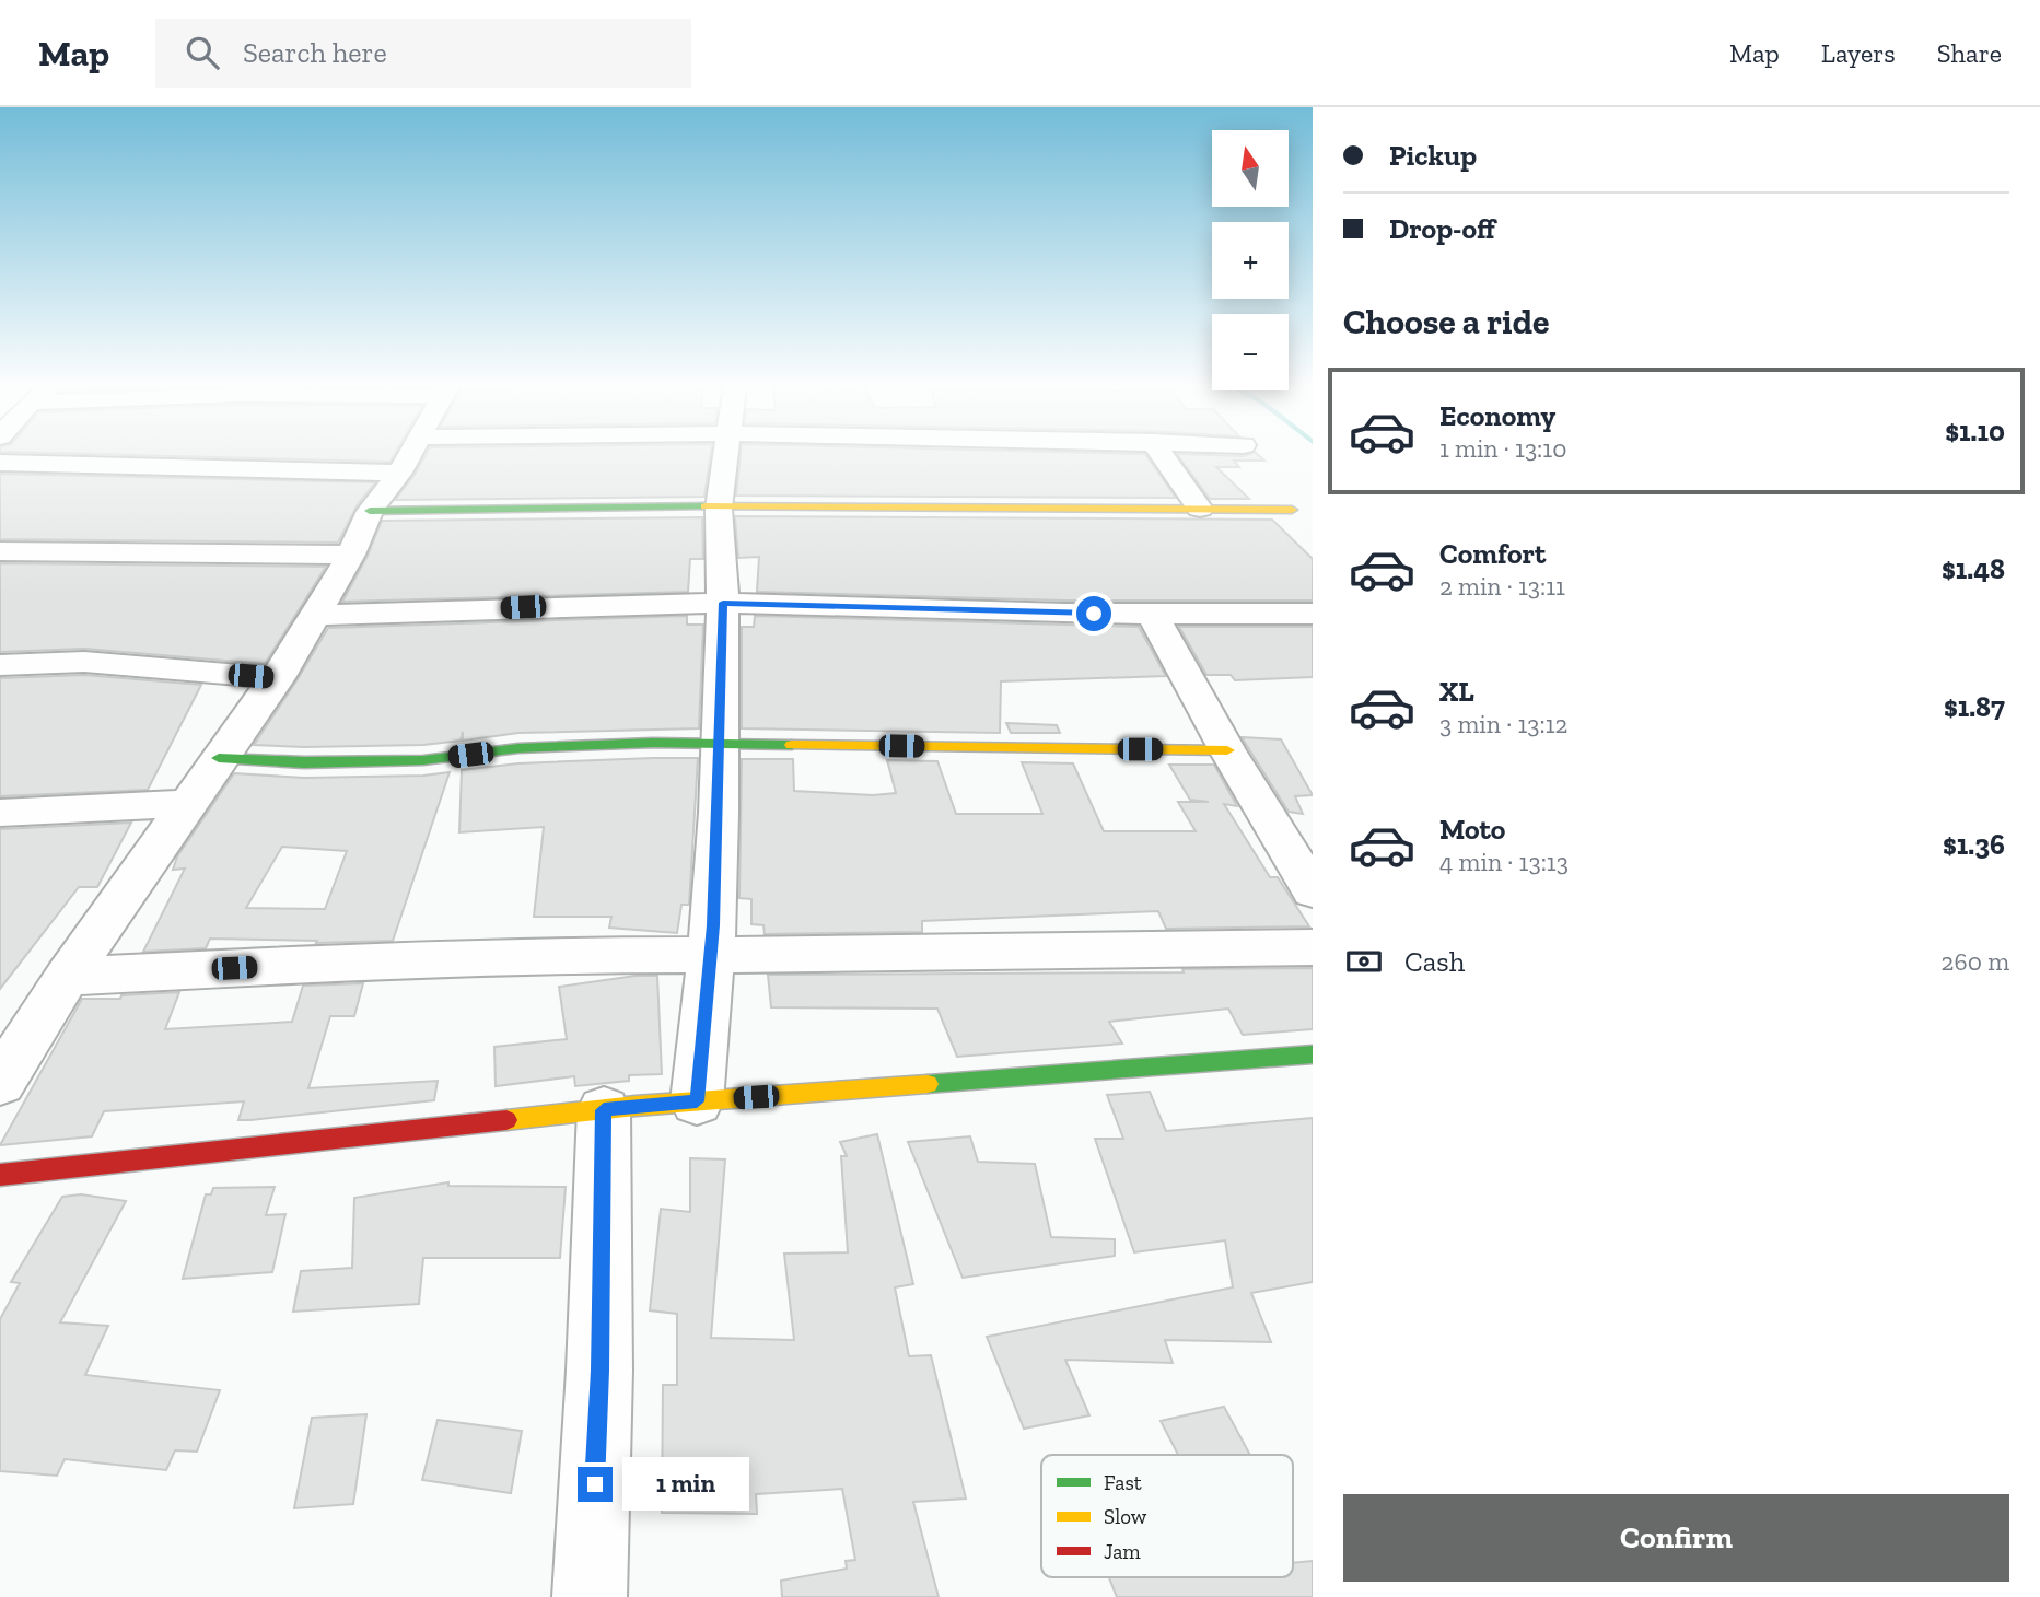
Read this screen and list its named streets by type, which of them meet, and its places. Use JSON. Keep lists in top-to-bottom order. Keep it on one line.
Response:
{"legend":["Fast","Slow","Jam"],"north":"top","page":{"header":"Map","search":"Search here","nav":["Map","Layers","Share"],"banner":["Pickup","Drop-off"],"map_buttons":["+","−"],"heading":"Choose a ride","list":[{"name":"Economy","note":"1 min · 13:10","value":"$1.10"},{"name":"Comfort","note":"2 min · 13:11","value":"$1.48"},{"name":"XL","note":"3 min · 13:12","value":"$1.87"},{"name":"Moto","note":"4 min · 13:13","value":"$1.36"}],"pay":["Cash","260 m"],"bubble":"1 min","buttons":"Confirm"}}
